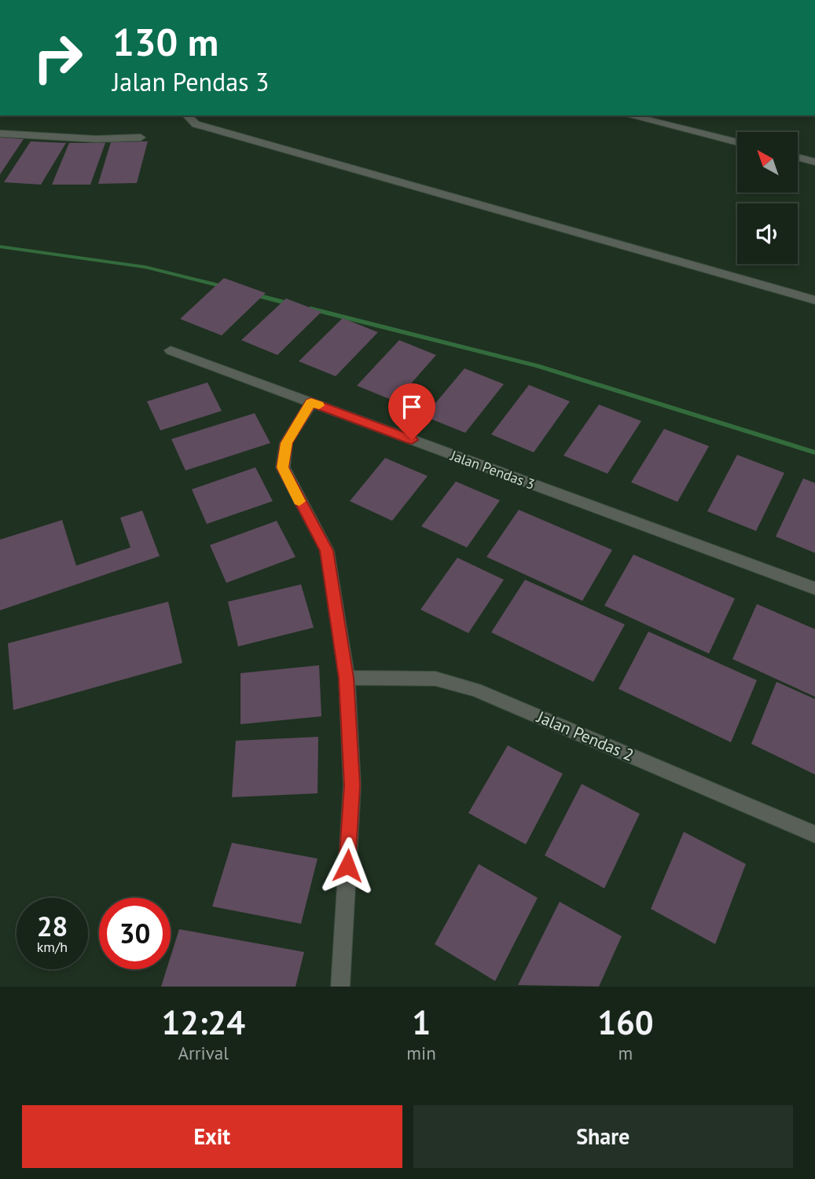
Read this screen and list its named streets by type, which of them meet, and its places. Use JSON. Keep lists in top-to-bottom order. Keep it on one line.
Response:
{"streets":{"street":["Jalan Pendas 3","Jalan Pendas 2"]},"north":"top left","page":{"turn":["130 m","Jalan Pendas 3"],"speed":"28 km/h","limit":"30","eta":["12:24","Arrival","1","min","160","m"],"buttons":["Exit","Share"]}}
